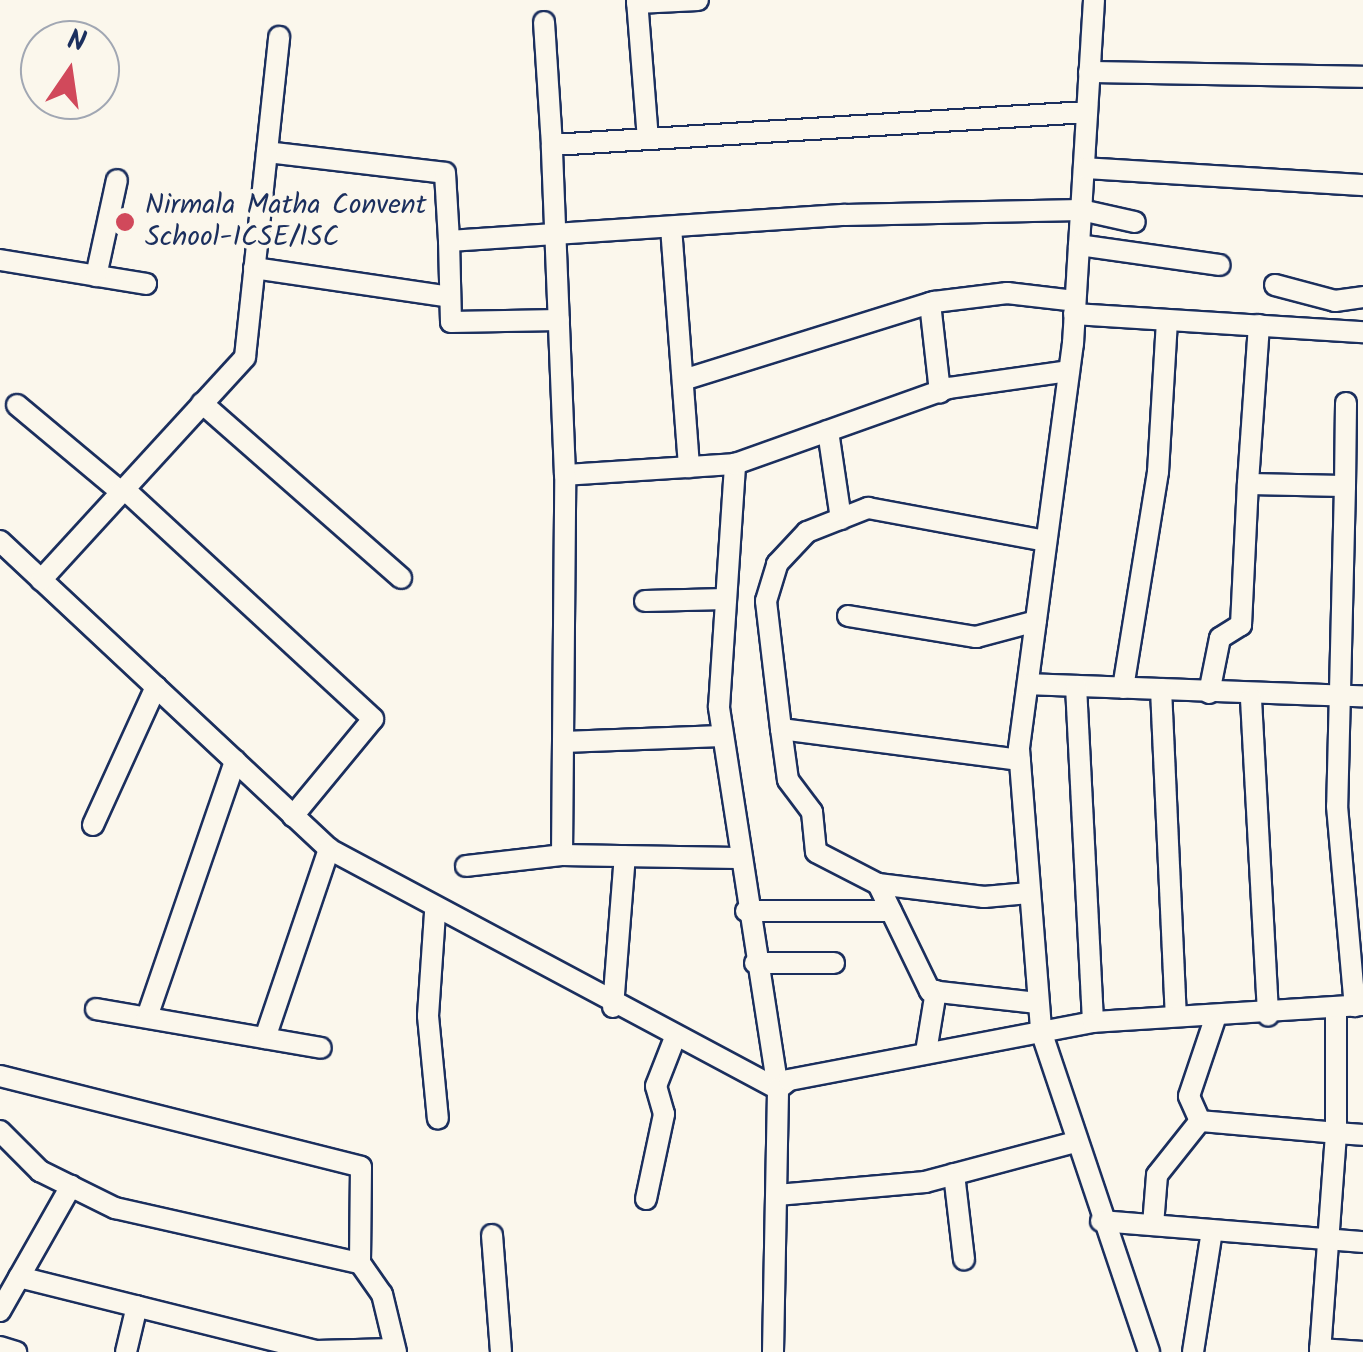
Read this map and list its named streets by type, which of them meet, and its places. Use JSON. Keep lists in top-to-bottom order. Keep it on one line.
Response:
{"places":["Nirmala Matha Convent School-ICSE/ISC"],"north":"top"}
